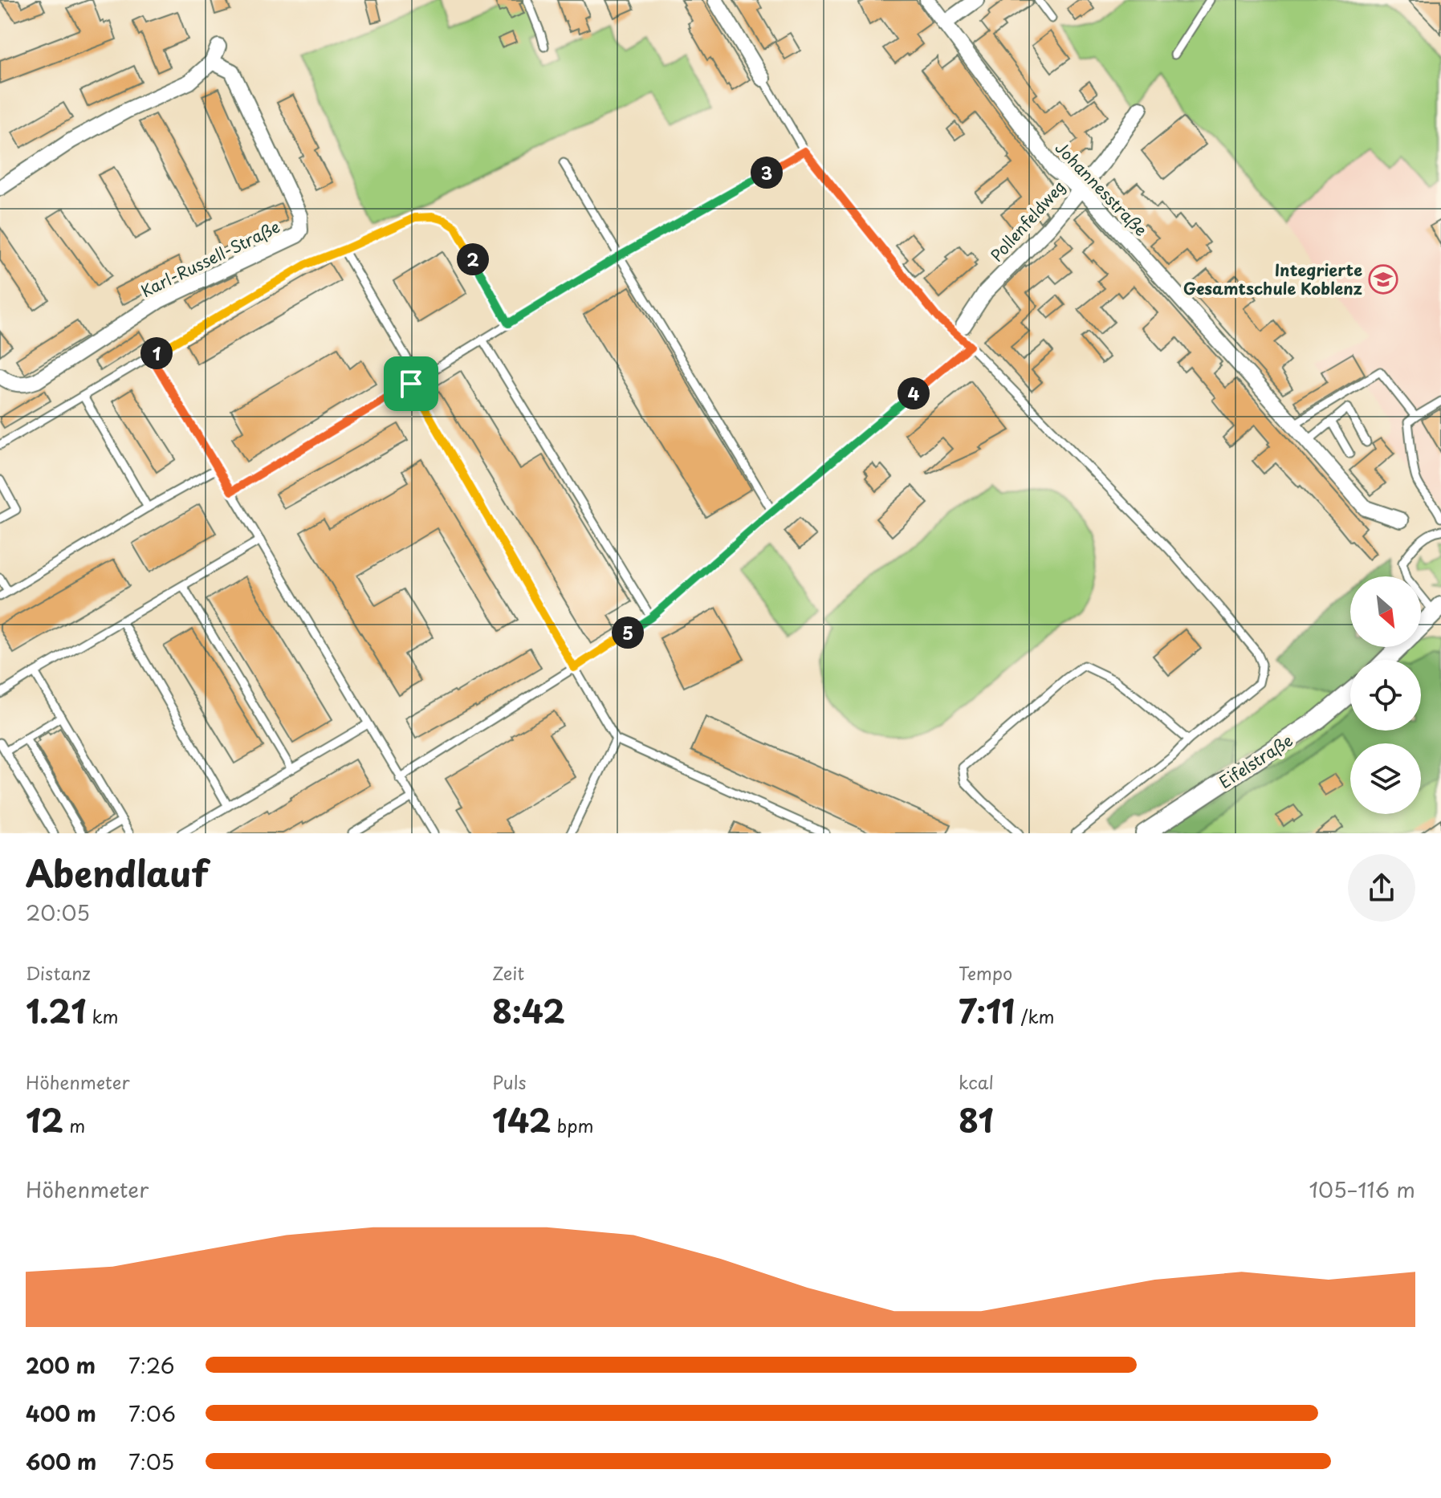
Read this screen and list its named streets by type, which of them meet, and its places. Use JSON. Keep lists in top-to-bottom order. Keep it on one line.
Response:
{"streets":{"street":["Johannesstraße","Pollenfeldweg","Karl-Russell-Straße","Eifelstraße"]},"crossings":[["Johannesstraße","Pollenfeldweg"]],"places":{"school or university":["Integrierte Gesamtschule Koblenz"]},"north":"bottom right","page":{"pins":["3","2","1","4","5"],"heading":["Abendlauf","20:05"],"stats":[["Distanz","1.21 km"],["Zeit","8:42"],["Tempo","7:11 /km"],["Höhenmeter","12 m"],["Puls","142 bpm"],["kcal","81"]],"chart":["Höhenmeter","105–116 m"],"list":[{"name":"200 m","note":"7:26"},{"name":"400 m","note":"7:06"},{"name":"600 m","note":"7:05"}]}}
